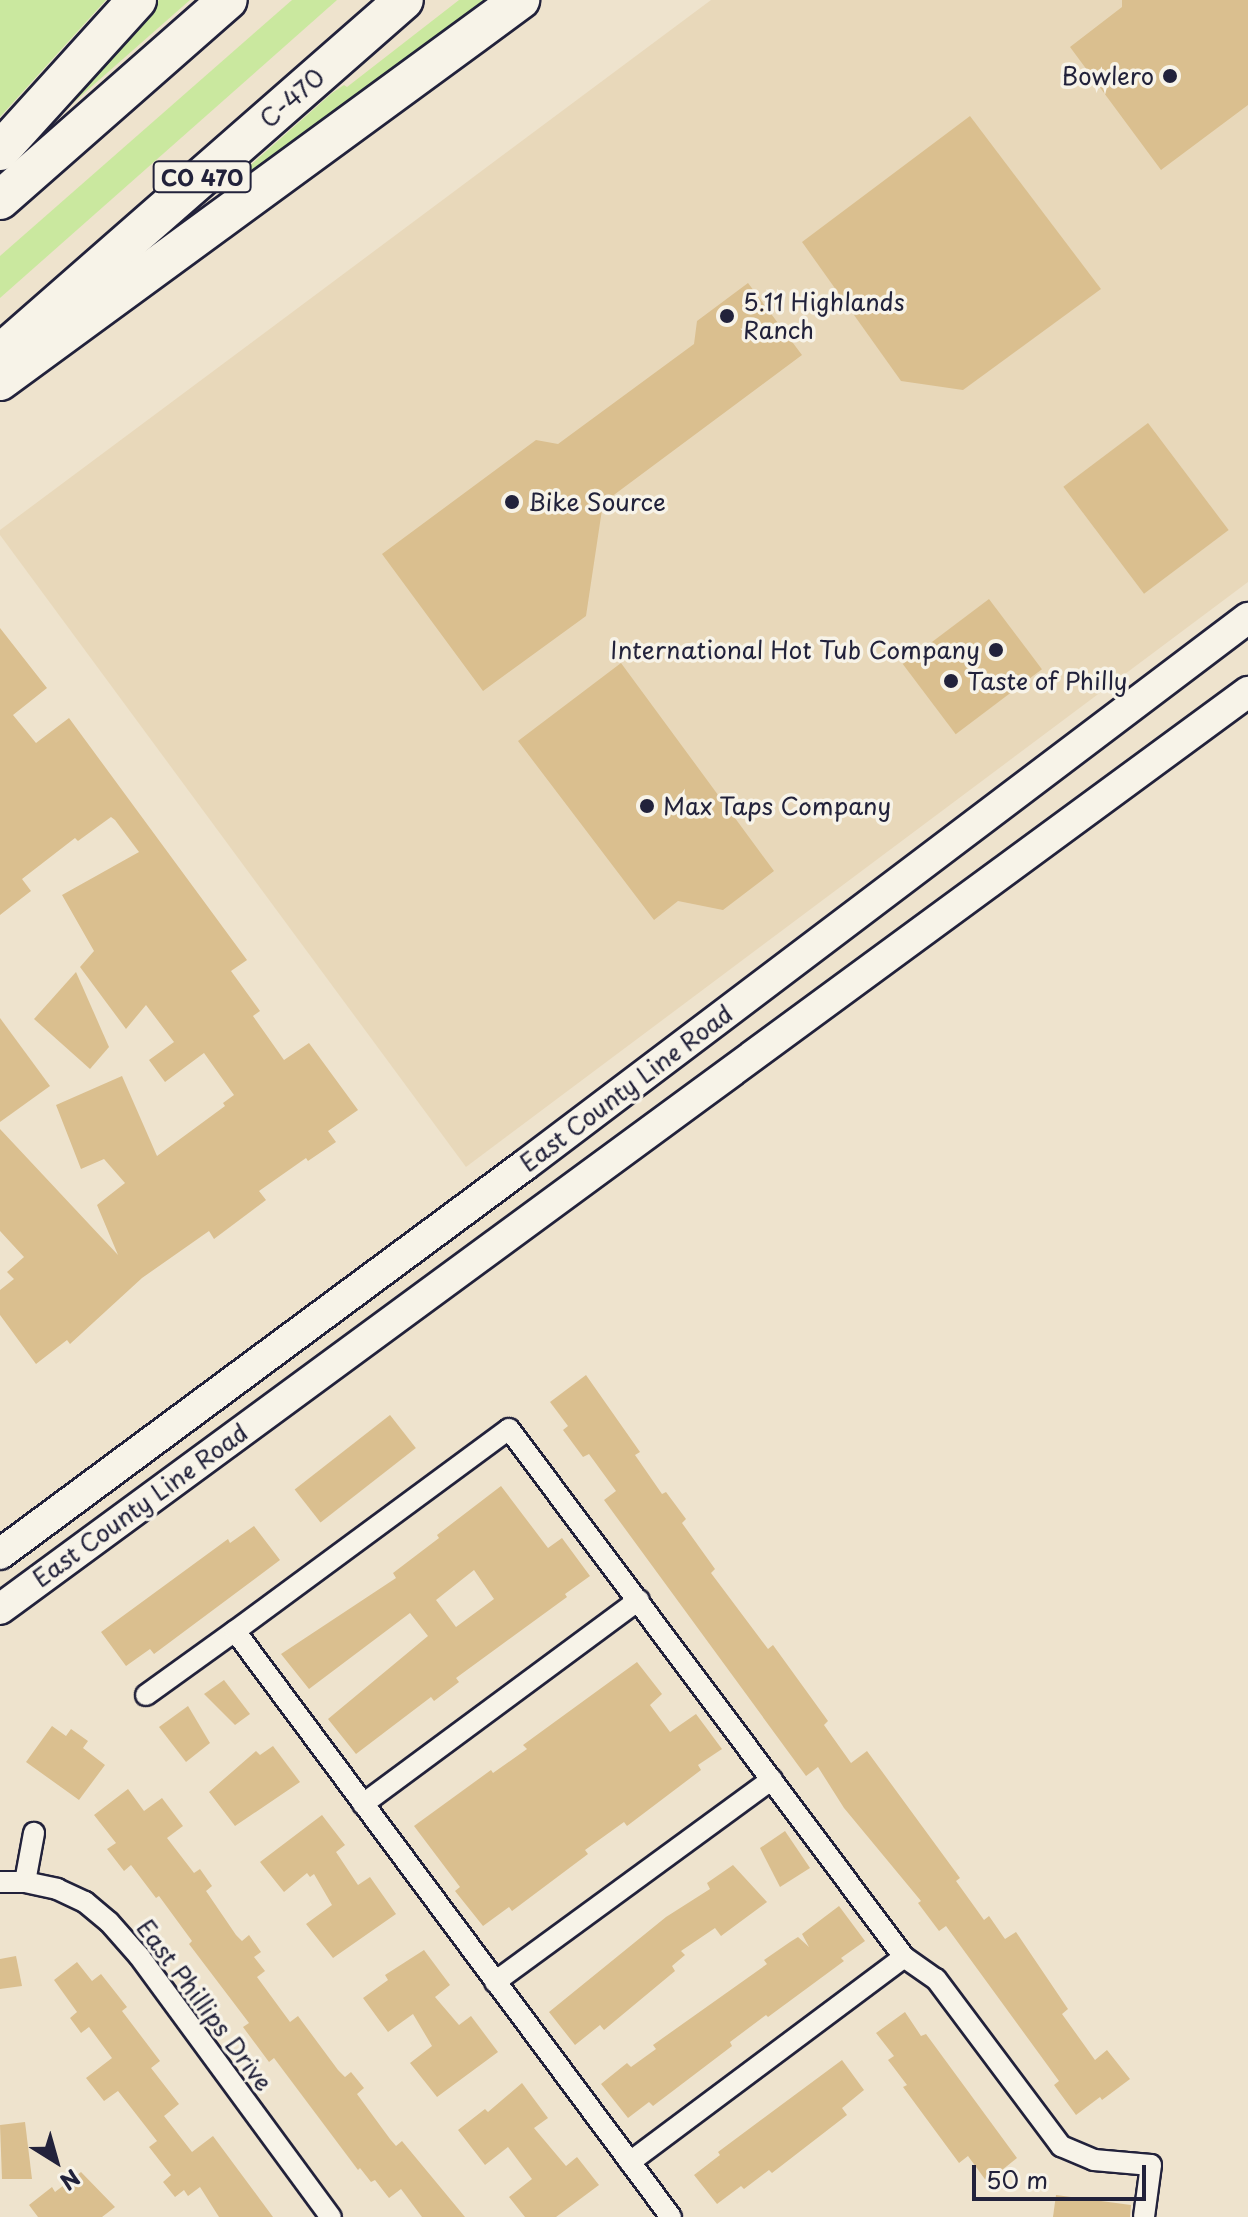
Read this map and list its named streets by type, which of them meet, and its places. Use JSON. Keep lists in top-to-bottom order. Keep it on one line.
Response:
{"streets":{"highway":["C-470","CO 470"],"main road":["East County Line Road"],"street":["East Phillips Drive"]},"places":["Bowlero","5.11 Highlands Ranch","Bike Source","International Hot Tub Company","Taste of Philly","Max Taps Company"],"scale_bar":"50 m","north":"bottom right"}
